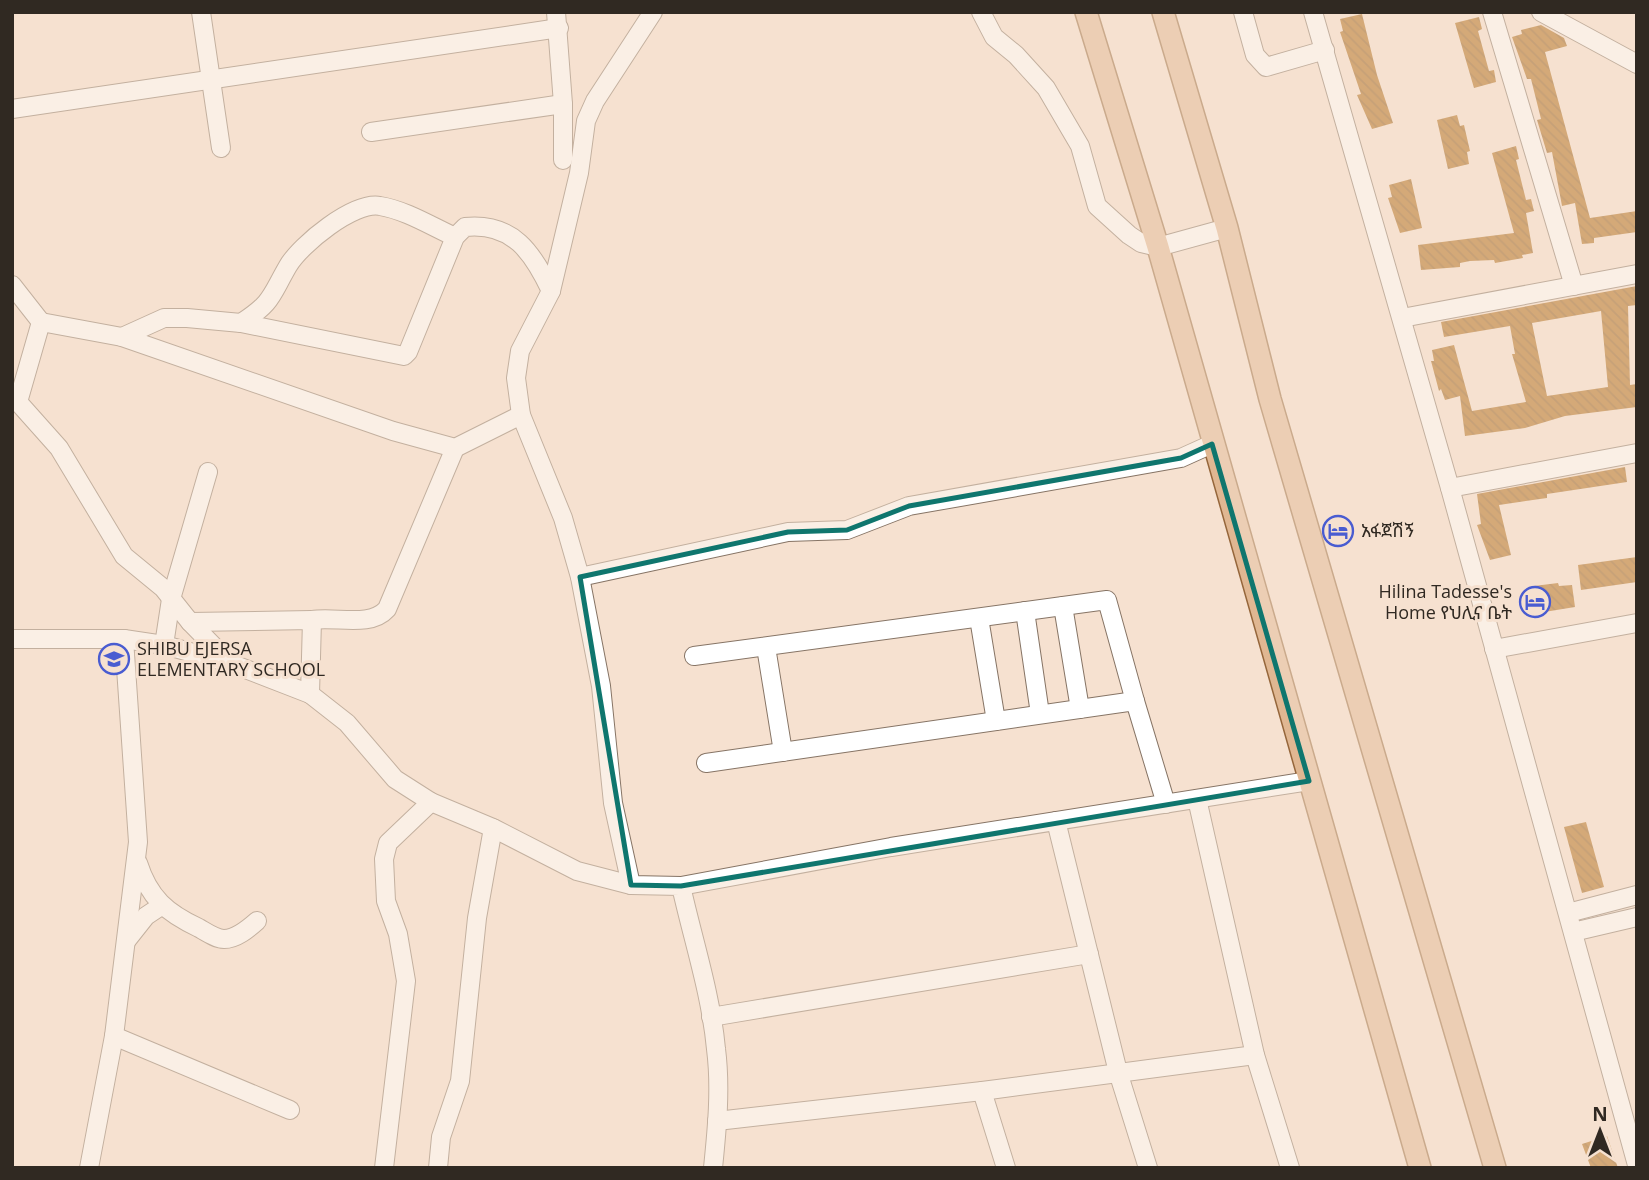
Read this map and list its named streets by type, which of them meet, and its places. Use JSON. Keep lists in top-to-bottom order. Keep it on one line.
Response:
{"places":{"hotel":["አፋጀሽኝ","Hilina Tadesse's Home የህሊና ቤት"],"school or university":["SHIBU EJERSA ELEMENTARY SCHOOL"]},"north":"top"}
